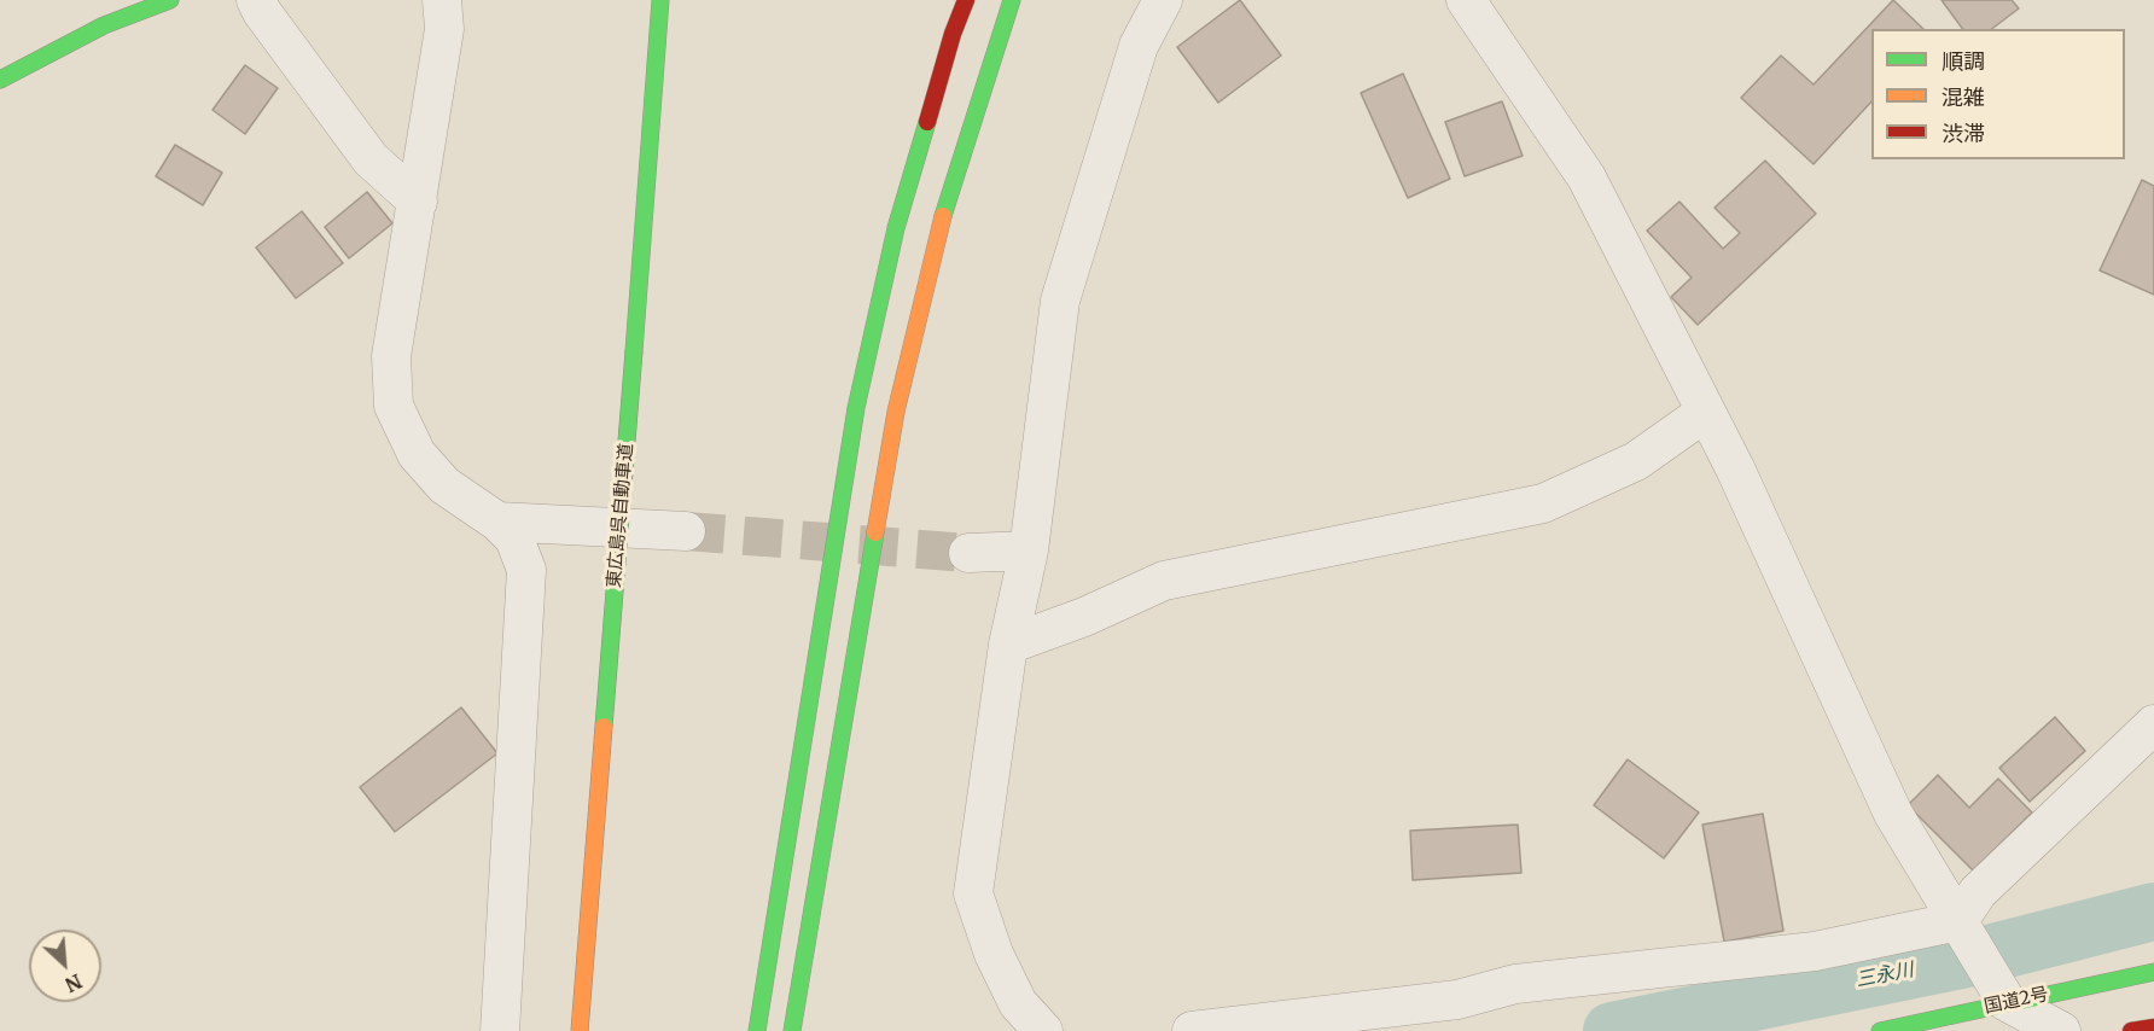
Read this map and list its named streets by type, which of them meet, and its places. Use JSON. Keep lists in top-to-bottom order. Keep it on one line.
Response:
{"streets":{"main road":["東広島呉自動車道","国道2号"]},"water":["三永川"],"legend":["順調","混雑","渋滞"],"north":"bottom right"}
